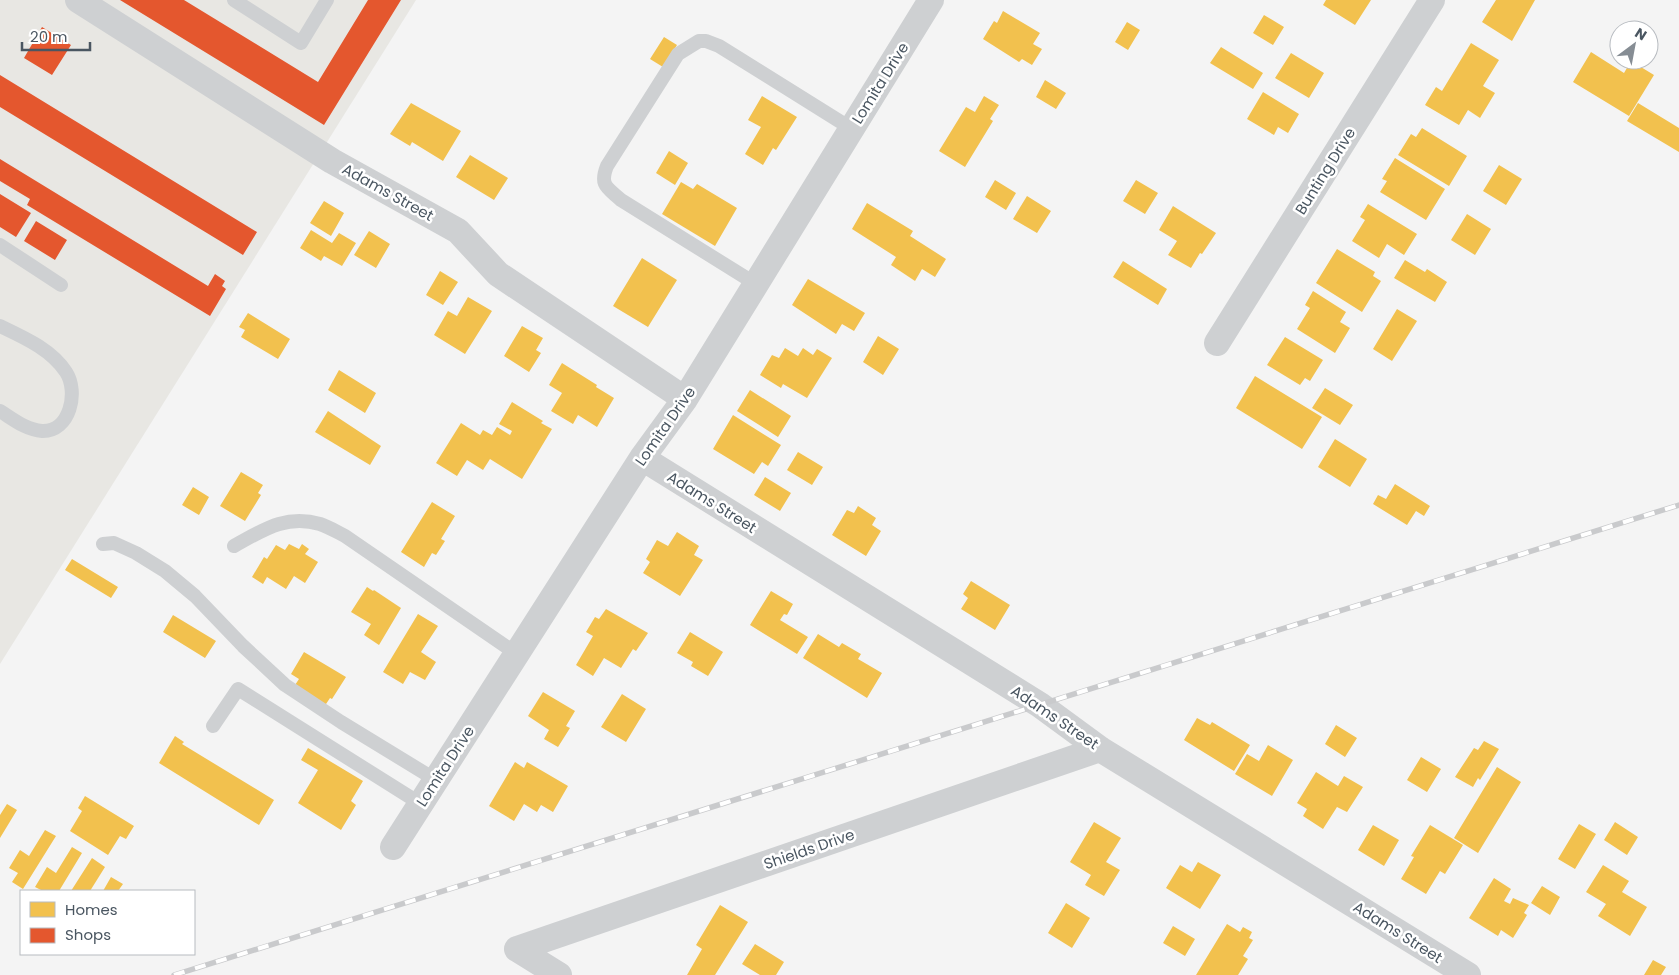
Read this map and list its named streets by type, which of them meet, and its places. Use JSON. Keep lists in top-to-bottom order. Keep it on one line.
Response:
{"streets":{"street":["Lomita Drive","Bunting Drive","Adams Street","Shields Drive"]},"crossings":[["Lomita Drive","Adams Street"],["Adams Street","Shields Drive"]],"legend":["Homes","Shops"],"scale_bar":"20 m","north":"top right"}
